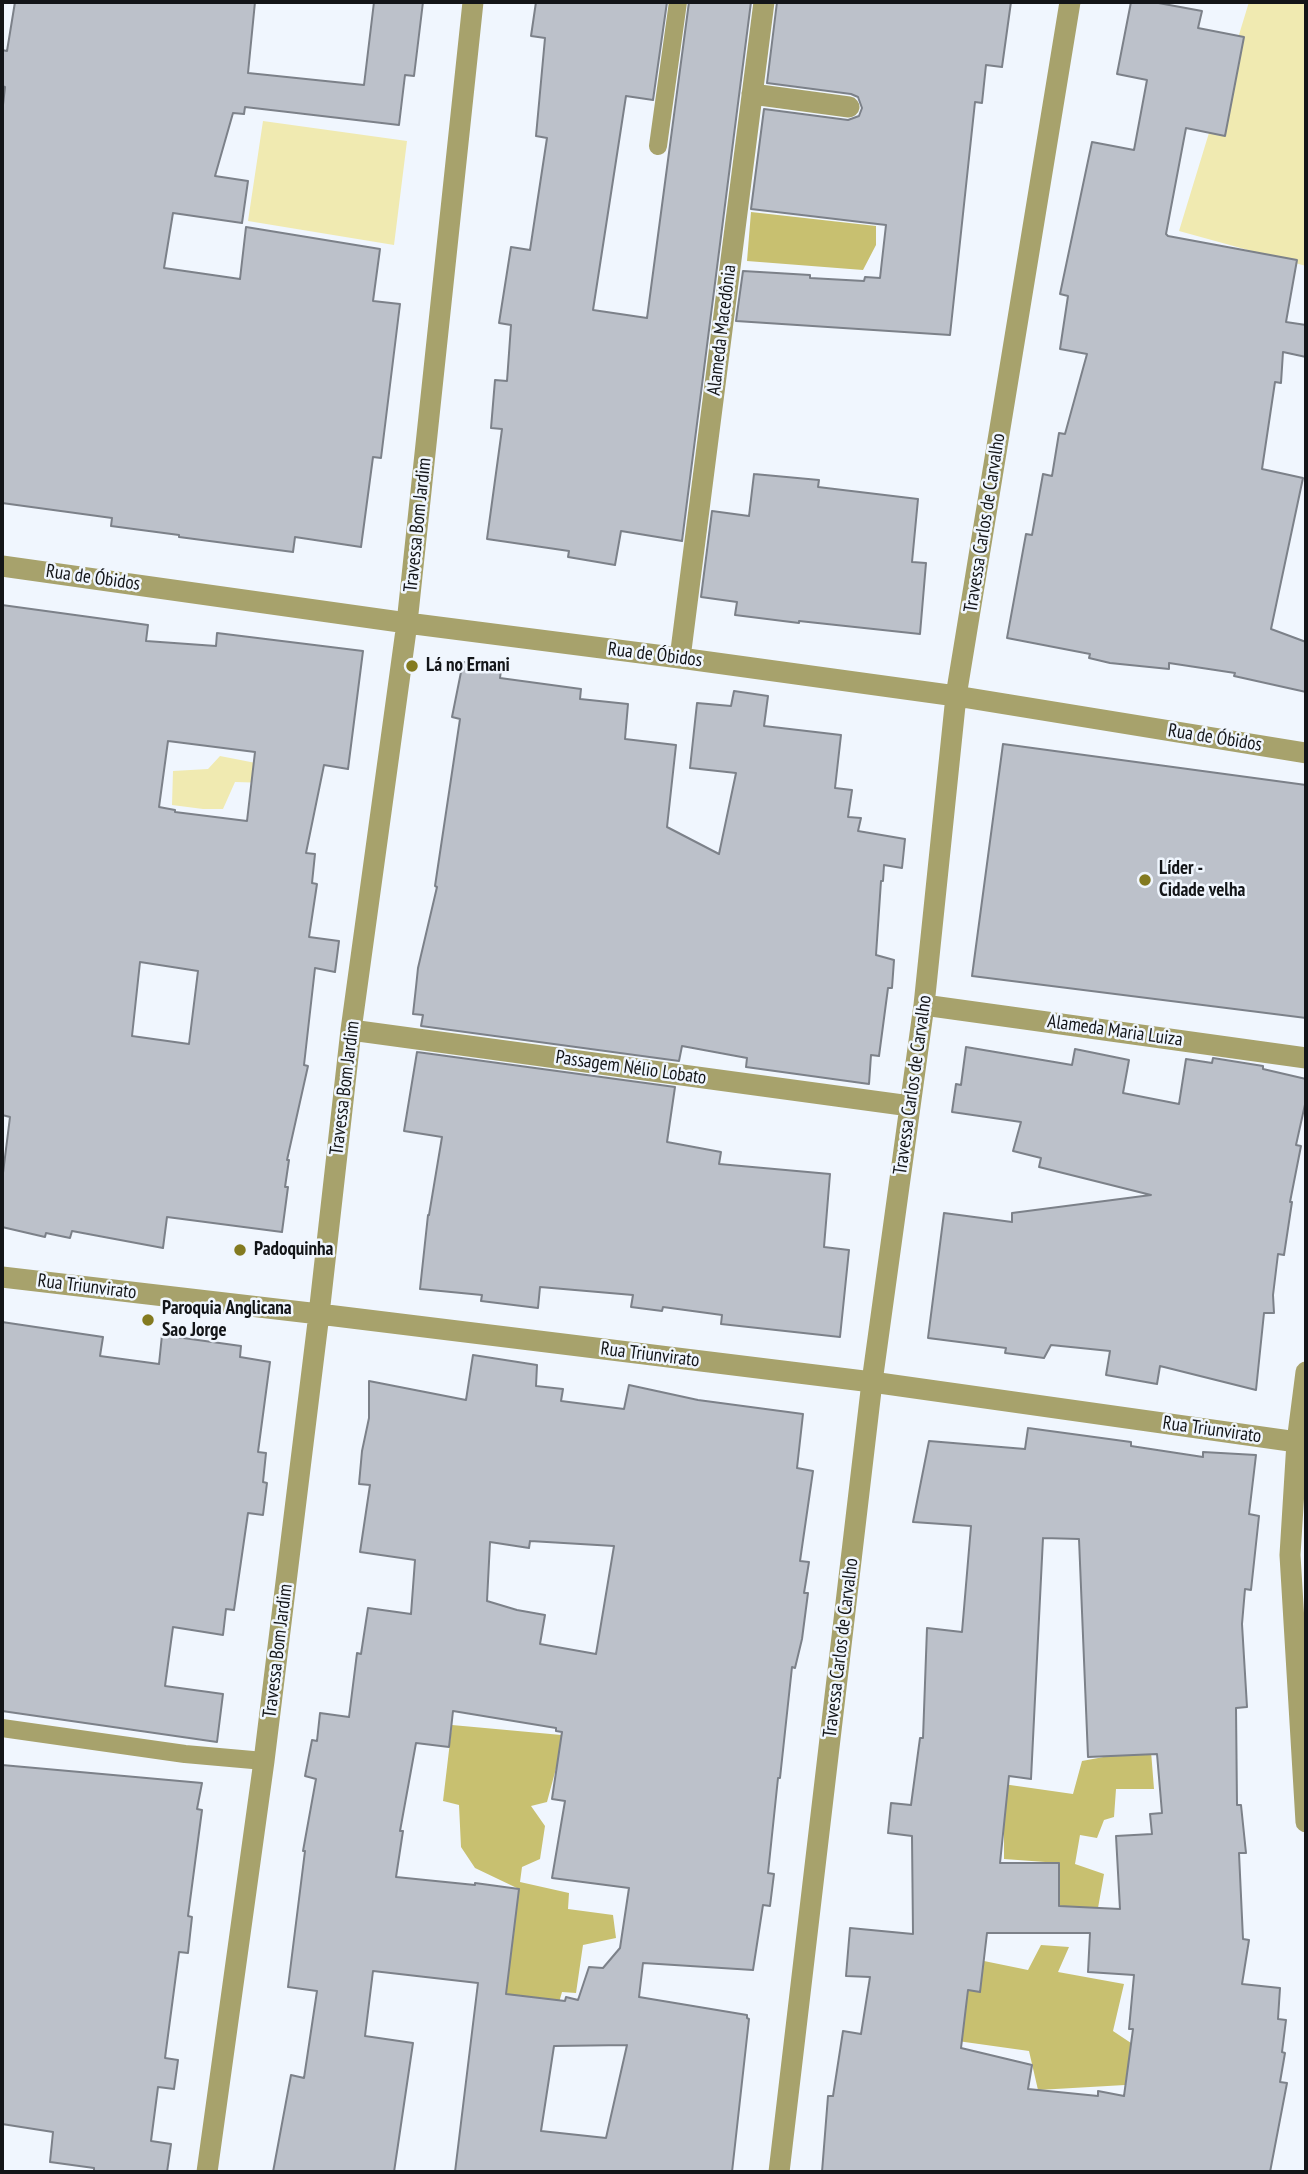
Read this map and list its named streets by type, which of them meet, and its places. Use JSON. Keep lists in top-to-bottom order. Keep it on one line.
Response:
{"streets":{"street":["Alameda Macedônia","Travessa Carlos de Carvalho","Travessa Bom Jardim","Rua de Óbidos","Alameda Maria Luiza","Passagem Nélio Lobato","Rua Triunvirato"]},"crossings":[["Alameda Macedônia","Rua de Óbidos"],["Travessa Carlos de Carvalho","Rua de Óbidos"],["Travessa Carlos de Carvalho","Alameda Maria Luiza"],["Travessa Carlos de Carvalho","Passagem Nélio Lobato"],["Travessa Carlos de Carvalho","Rua Triunvirato"],["Travessa Bom Jardim","Rua de Óbidos"],["Travessa Bom Jardim","Passagem Nélio Lobato"],["Travessa Bom Jardim","Rua Triunvirato"]],"places":["Lá no Ernani","Líder - Cidade velha","Padoquinha","Paroquia Anglicana Sao Jorge"]}
